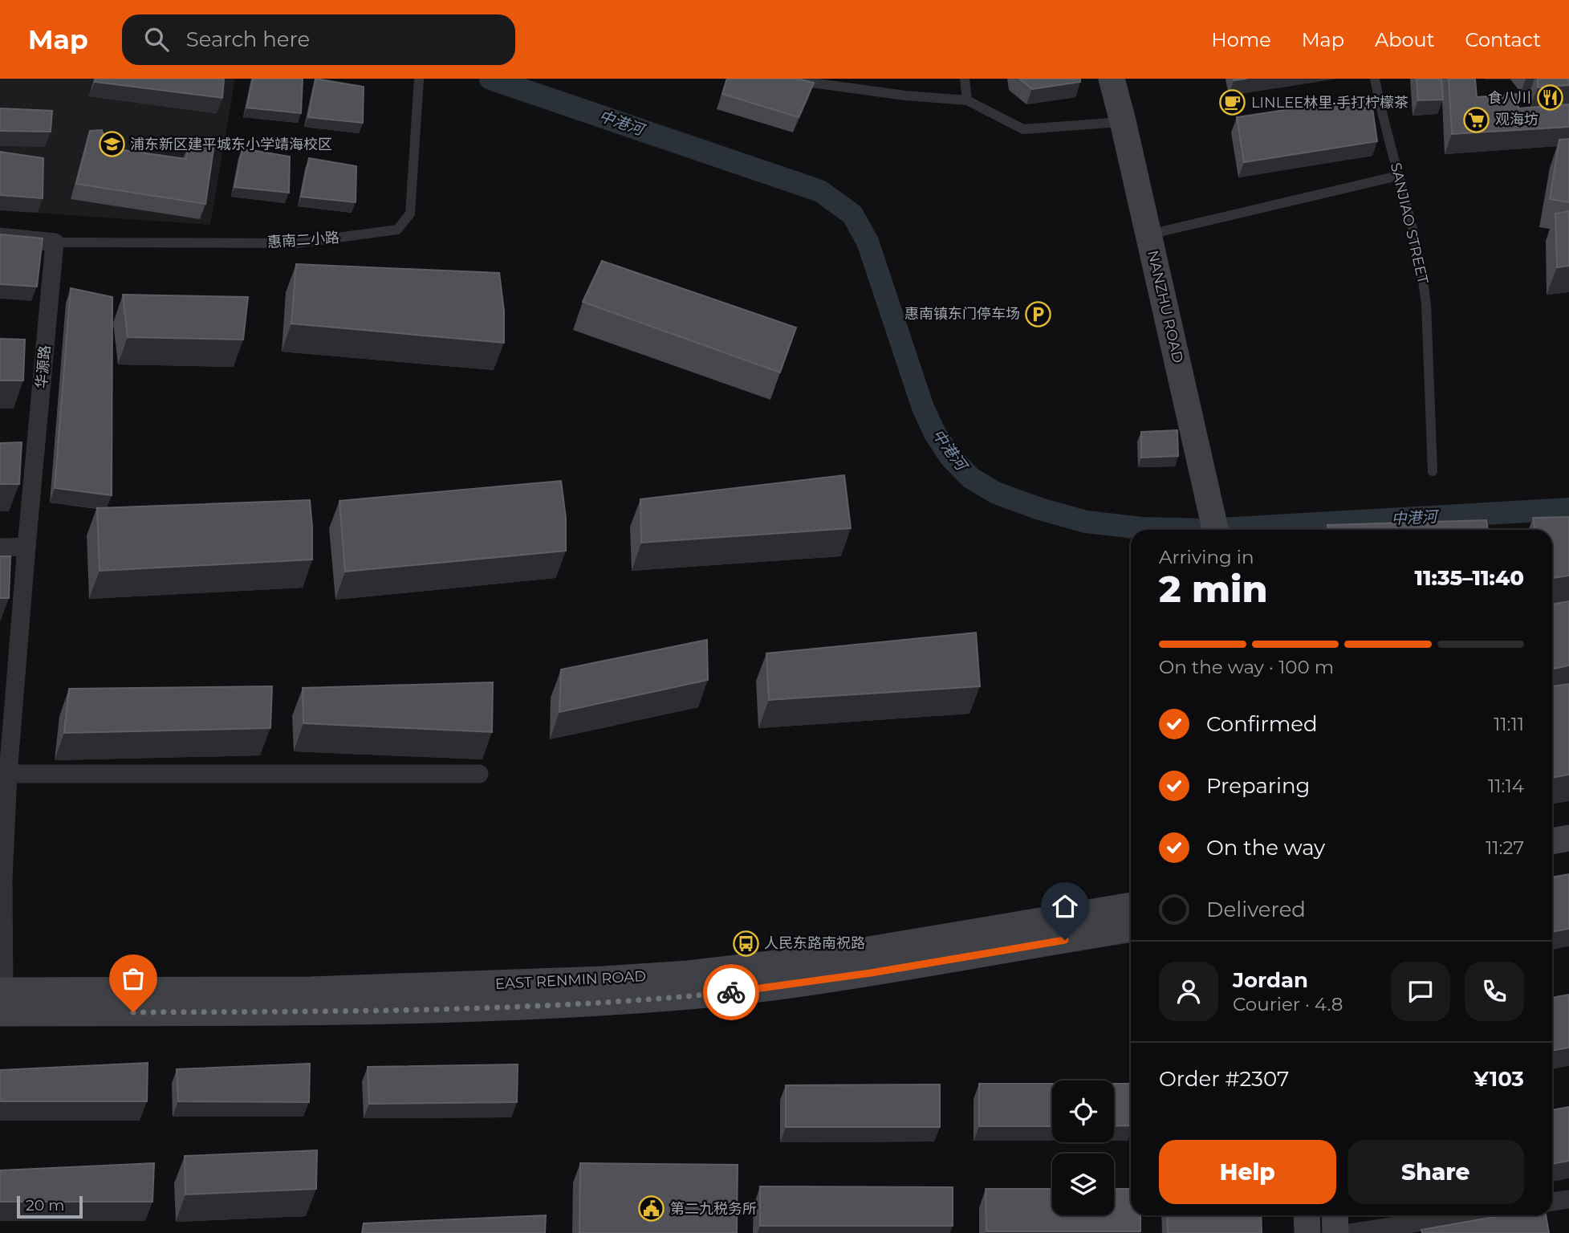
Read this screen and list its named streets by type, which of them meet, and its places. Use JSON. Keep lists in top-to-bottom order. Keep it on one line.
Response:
{"streets":{"street":["NANZHU ROAD","华源路","EAST RENMIN ROAD"],"lane":["SANJIAO STREET","惠南二小路"]},"crossings":[["惠南二小路","华源路"],["华源路","EAST RENMIN ROAD"]],"water":["中港河"],"places":{"restaurant":["食八川"],"cafe":["LINLEE林里·手打柠檬茶"],"supermarket":["观海坊"],"school or university":["浦东新区建平城东小学靖海校区"],"parking":["惠南镇东门停车场"],"bus stop":["人民东路南祝路"],"public building":["第二九税务所"]},"scale_bar":"20 m","page":{"header":"Map","search":"Search here","nav":["Home","Map","About","Contact"],"heading":["2 min","Arriving in","11:35–11:40"],"panel":["Jordan","Courier · 4.8","Order #2307","¥103"],"bar":"On the way · 100 m","list":[["Confirmed","11:11"],["Preparing","11:14"],["On the way","11:27"],"Delivered"],"buttons":["Help","Share"],"scale":"20 m"}}
